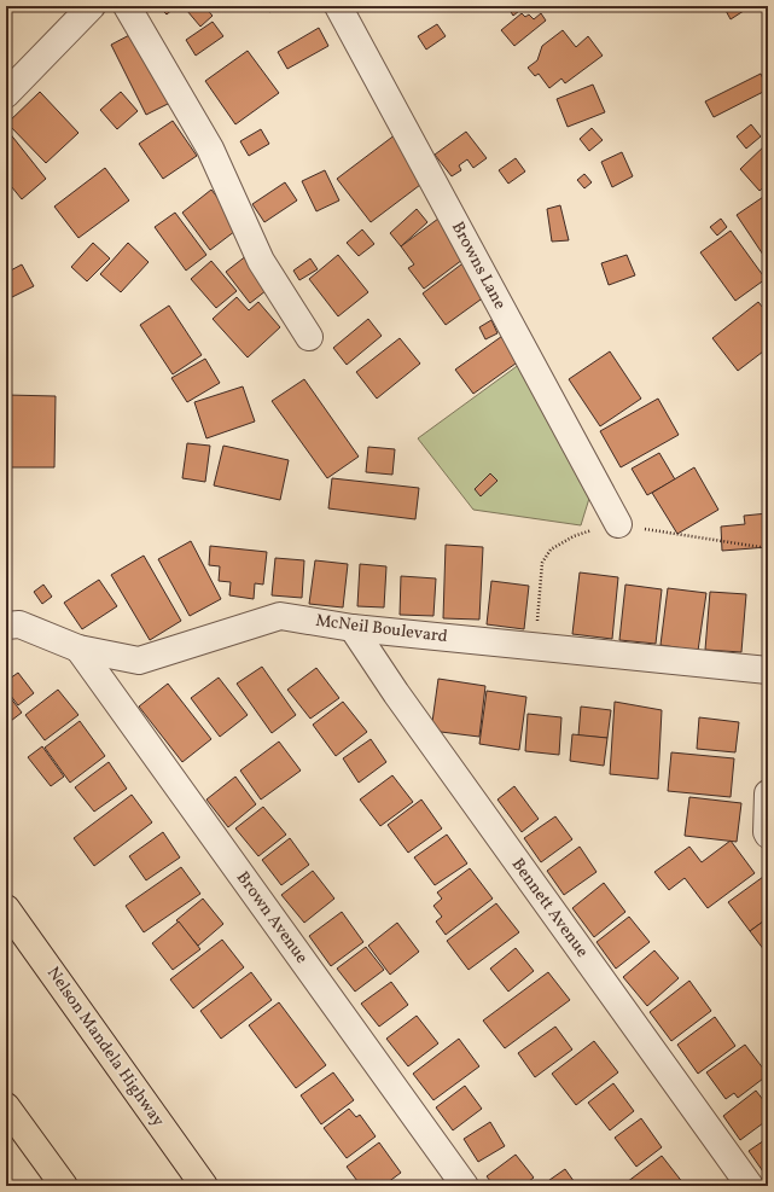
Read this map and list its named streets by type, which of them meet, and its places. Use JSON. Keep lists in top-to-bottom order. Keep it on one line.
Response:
{"streets":{"highway":["Nelson Mandela Highway"],"street":["Browns Lane","McNeil Boulevard","Bennett Avenue","Brown Avenue"]},"crossings":[["McNeil Boulevard","Bennett Avenue"],["McNeil Boulevard","Brown Avenue"]]}
